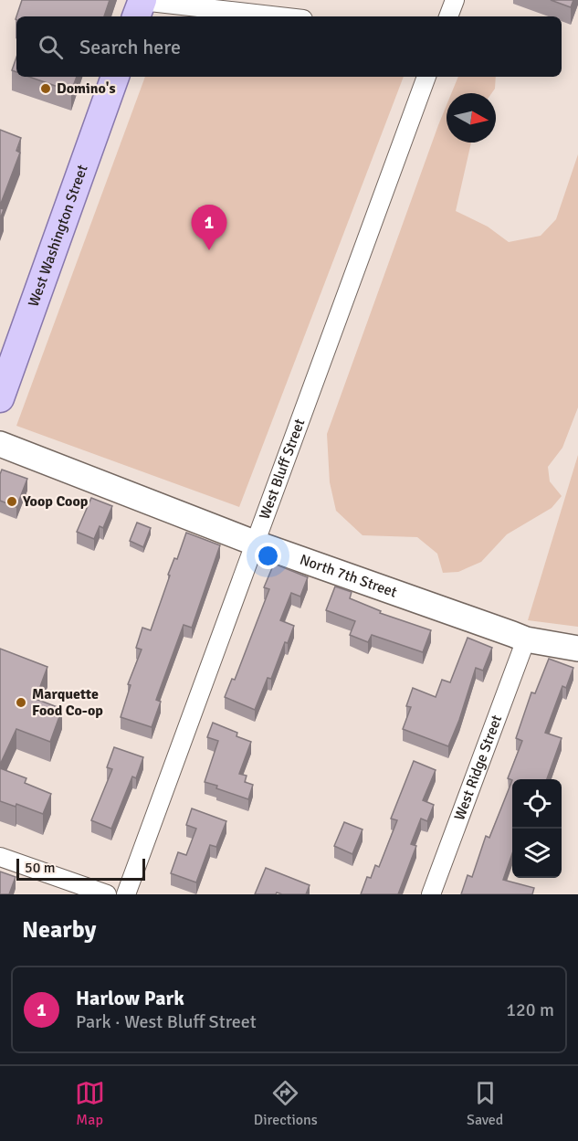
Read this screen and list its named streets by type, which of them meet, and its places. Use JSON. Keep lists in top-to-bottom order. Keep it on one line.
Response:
{"streets":{"main road":["West Washington Street"],"street":["West Bluff Street","North 7th Street","West Ridge Street"]},"crossings":[["West Bluff Street","North 7th Street"],["North 7th Street","West Ridge Street"]],"places":["Domino's","Yoop Coop","Marquette Food Co-op"],"scale_bar":"50 m","north":"right","page":{"search":"Search here","pins":"1","scale":"50 m","heading":"Nearby","list":[{"mark":"1","name":"Harlow Park","note":"Park · West Bluff Street","value":"120 m"}],"nav":["Map","Directions","Saved"]}}
